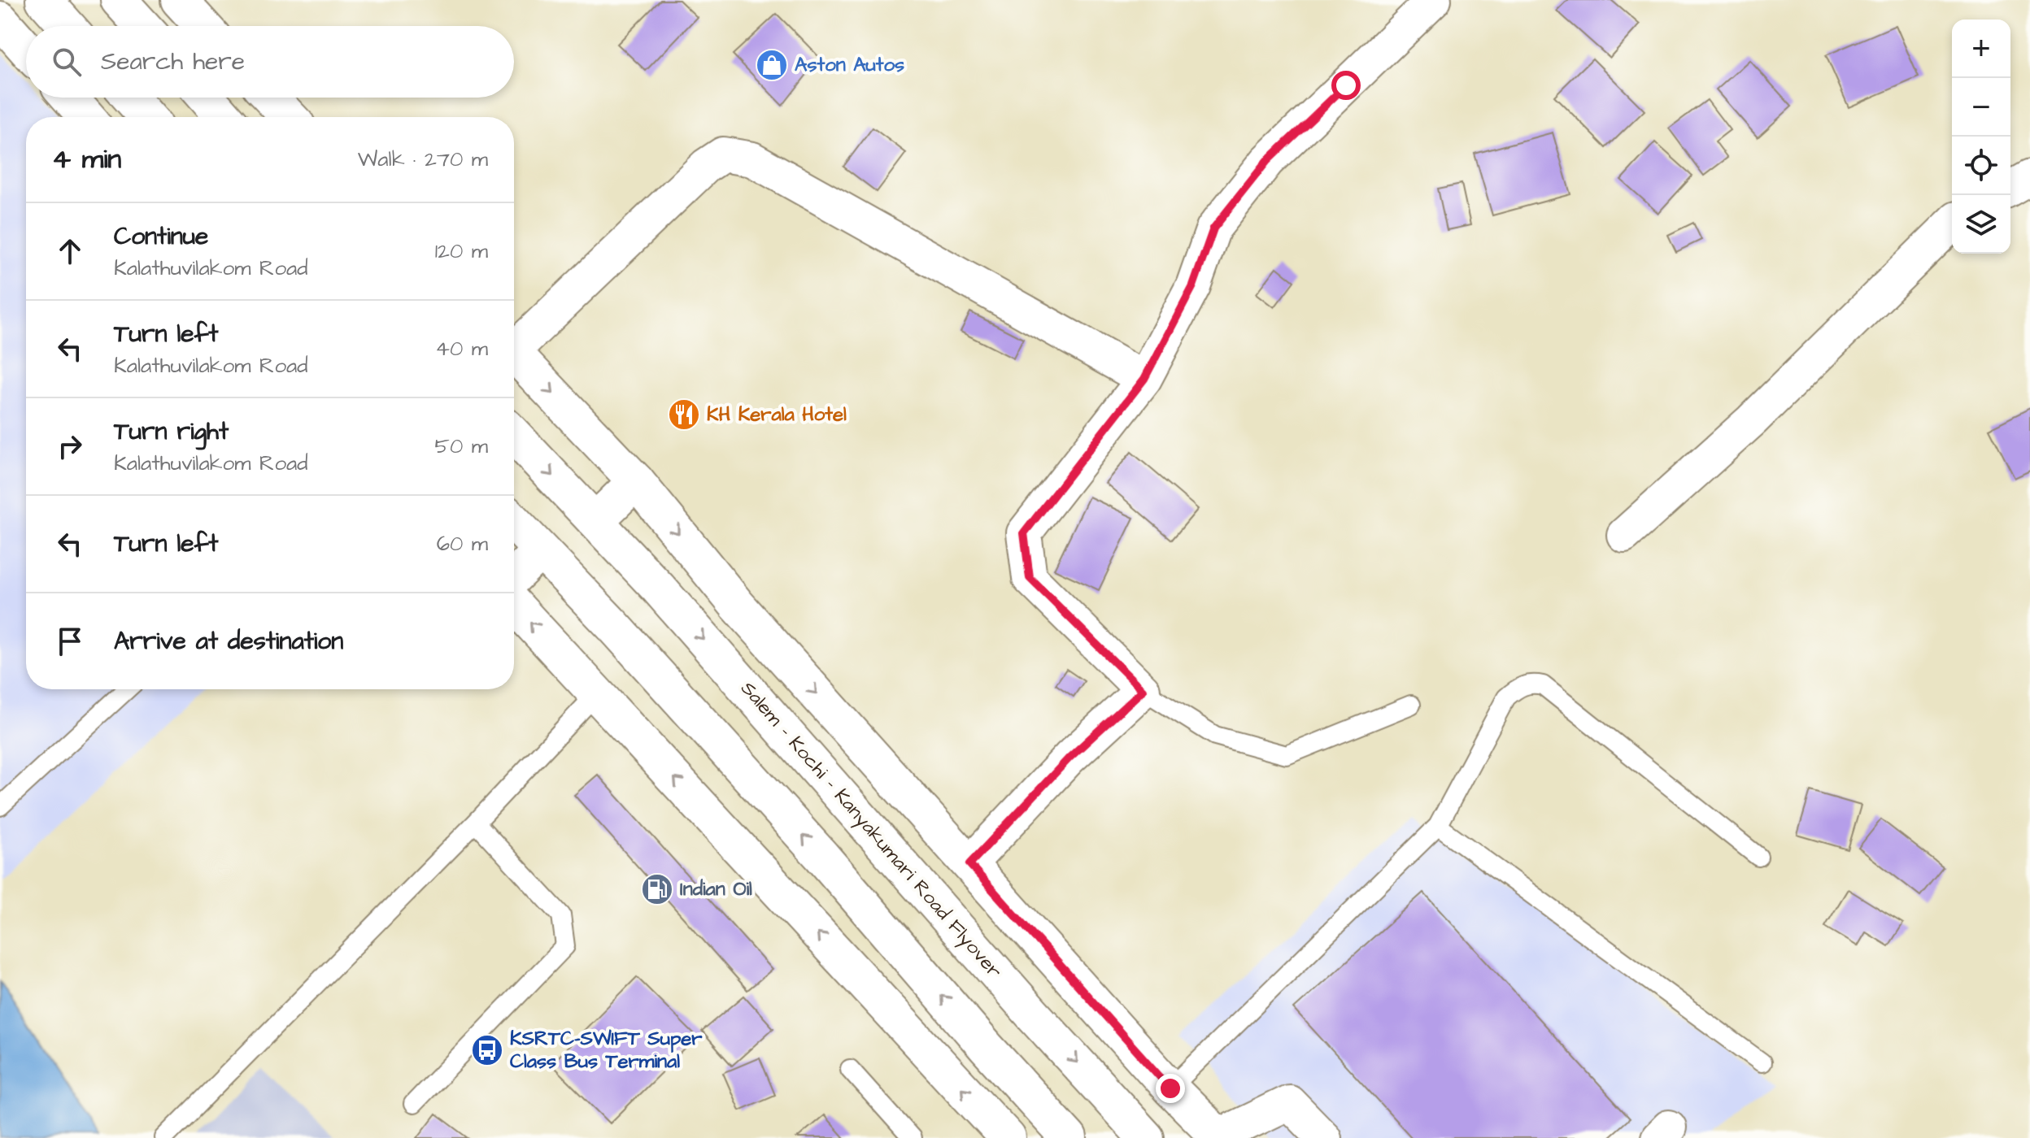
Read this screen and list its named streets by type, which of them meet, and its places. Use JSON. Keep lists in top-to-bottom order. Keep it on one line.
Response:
{"streets":{"main road":["Salem - Kochi - Kanyakumari Road Flyover"]},"places":{"shop":["Aston Autos"],"restaurant":["KH Kerala Hotel"],"fuel station":["Indian Oil"],"bus stop":["KSRTC-SWIFT Super Class Bus Terminal"]},"page":{"map_buttons":["+","−"],"search":"Search here","heading":["4 min","Walk · 270 m"],"list":[["Continue","Kalathuvilakom Road","120 m"],["Turn left","Kalathuvilakom Road","40 m"],["Turn right","Kalathuvilakom Road","50 m"],["Turn left","60 m"],"Arrive at destination"]}}
